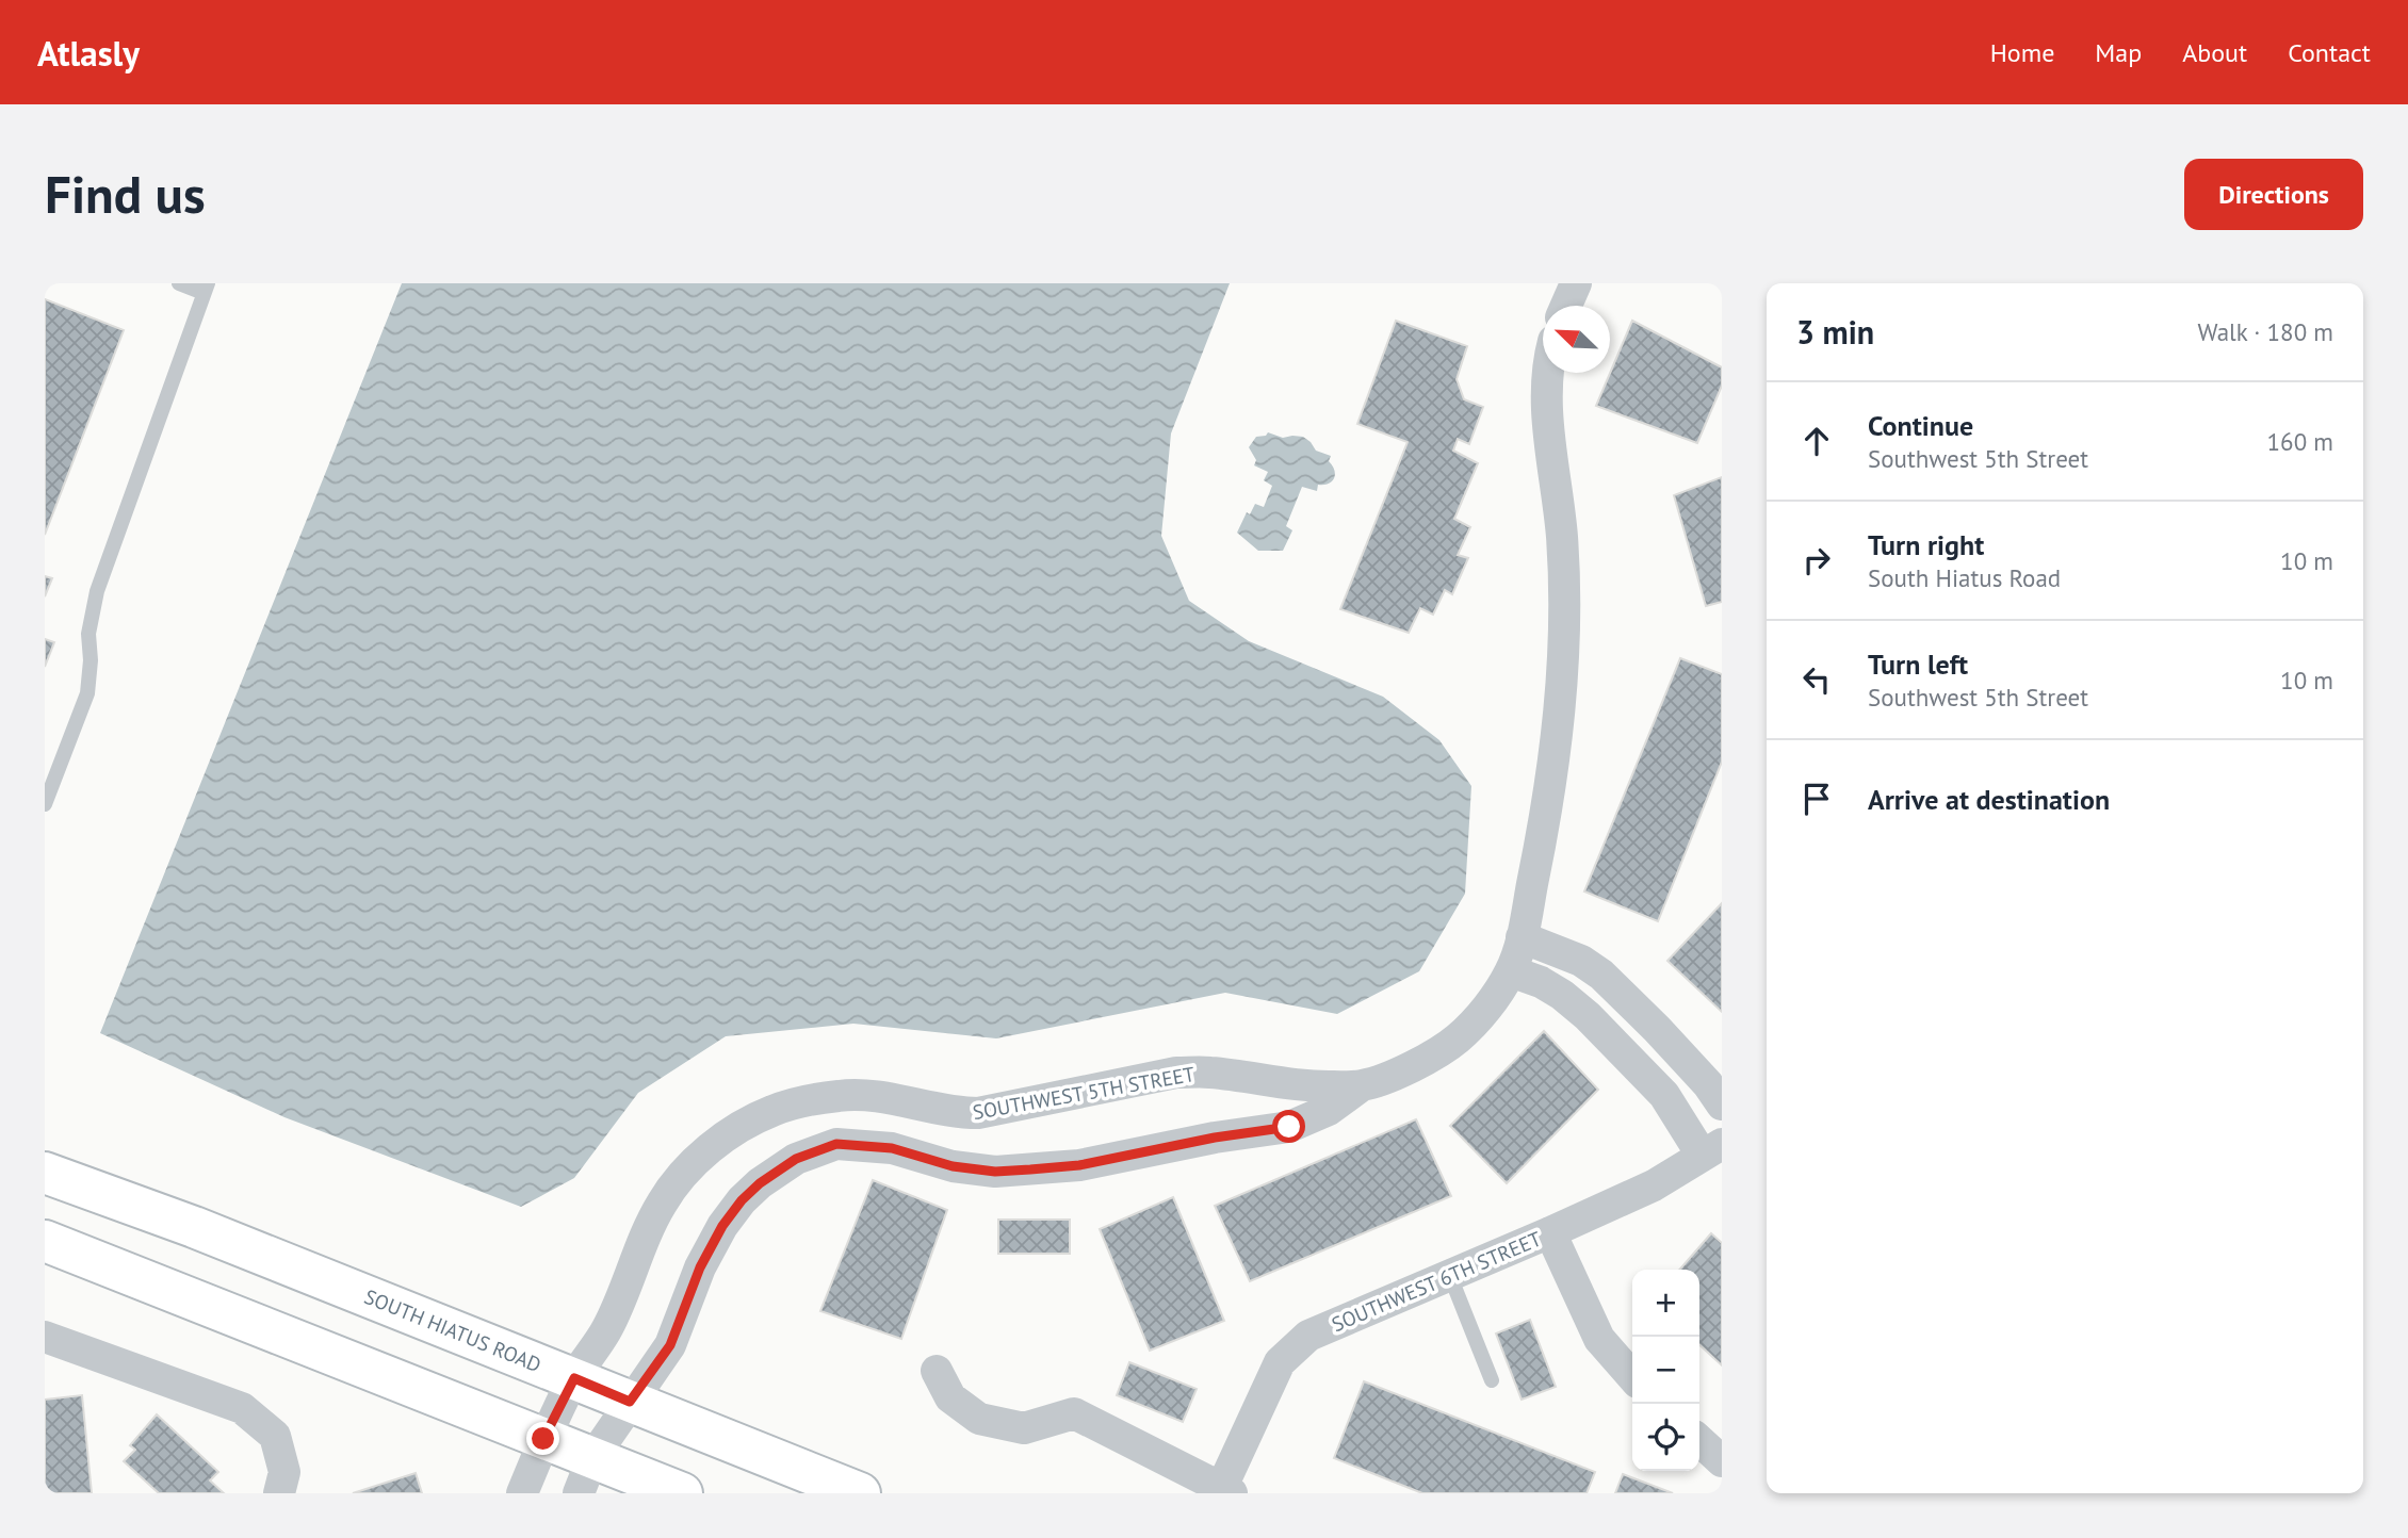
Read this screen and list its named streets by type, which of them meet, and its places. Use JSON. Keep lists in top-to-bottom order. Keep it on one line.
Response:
{"streets":{"main road":["SOUTH HIATUS ROAD"],"street":["SOUTHWEST 5TH STREET","SOUTHWEST 6TH STREET"]},"crossings":[["SOUTHWEST 5TH STREET","SOUTH HIATUS ROAD"]],"north":"top left","page":{"header":"Atlasly","nav":["Home","Map","About","Contact"],"buttons":"Directions","title":"Find us","heading":["3 min","Walk · 180 m"],"list":[["Continue","Southwest 5th Street","160 m"],["Turn right","South Hiatus Road","10 m"],["Turn left","Southwest 5th Street","10 m"],"Arrive at destination"],"map_buttons":["+","−"]}}
